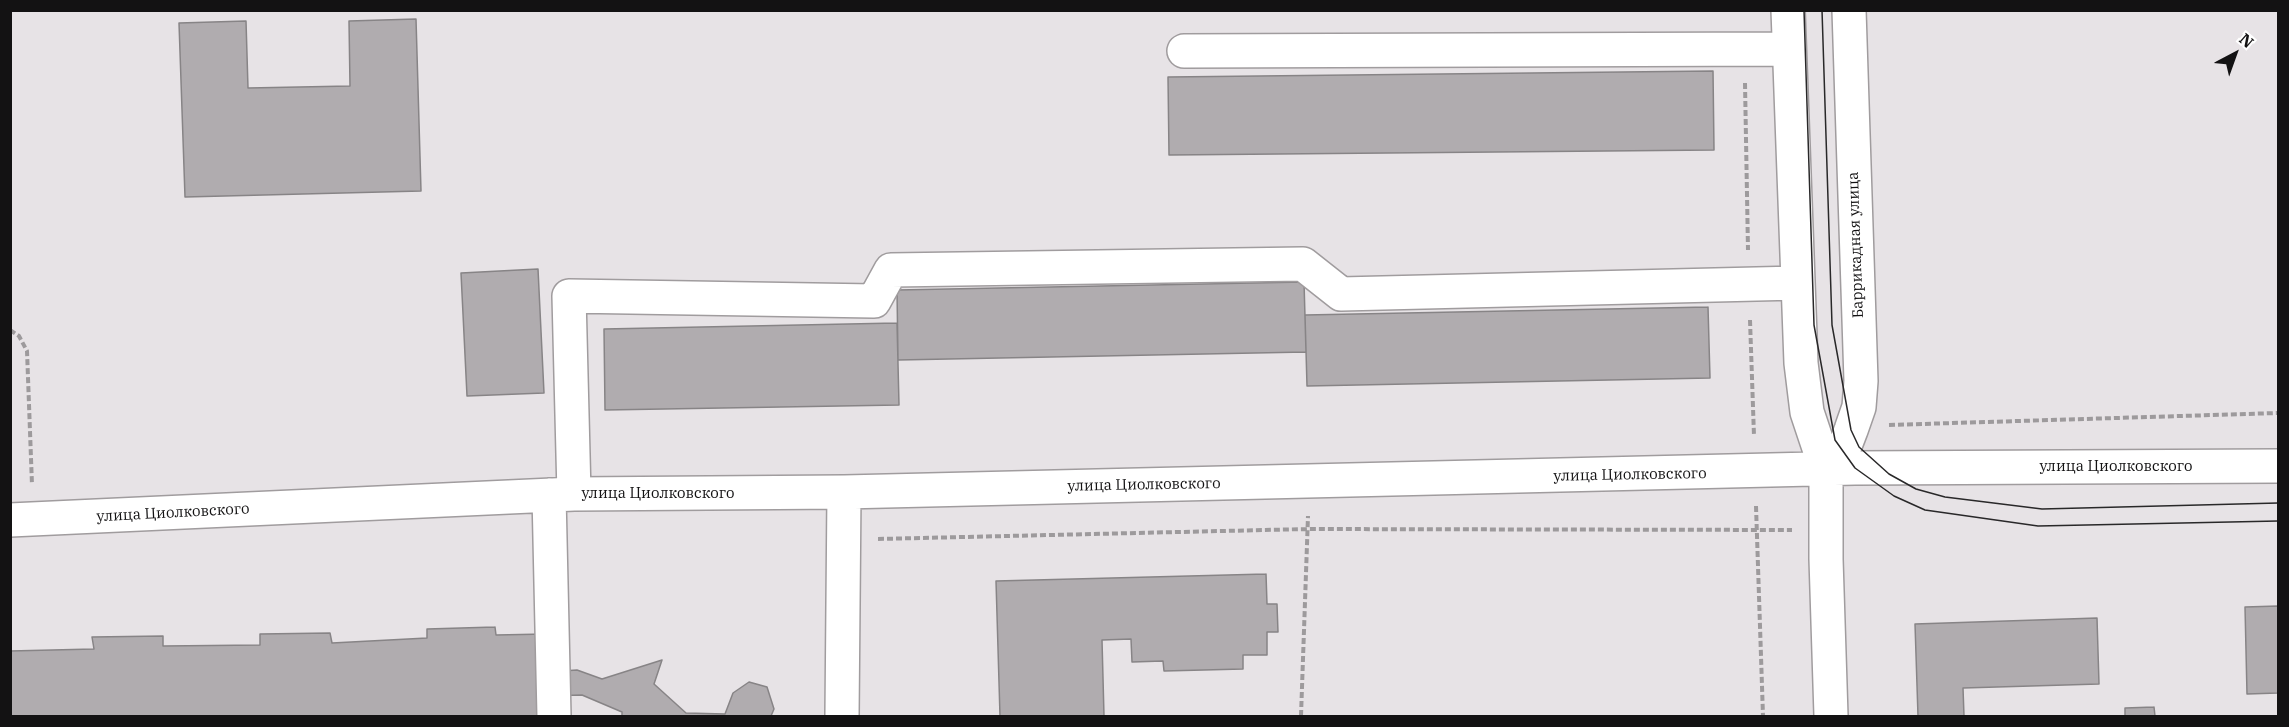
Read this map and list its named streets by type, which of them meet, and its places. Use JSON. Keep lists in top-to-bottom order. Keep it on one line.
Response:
{"streets":{"street":["Баррикадная улица","улица Циолковского"]},"crossings":[["Баррикадная улица","улица Циолковского"]],"north":"top right"}
